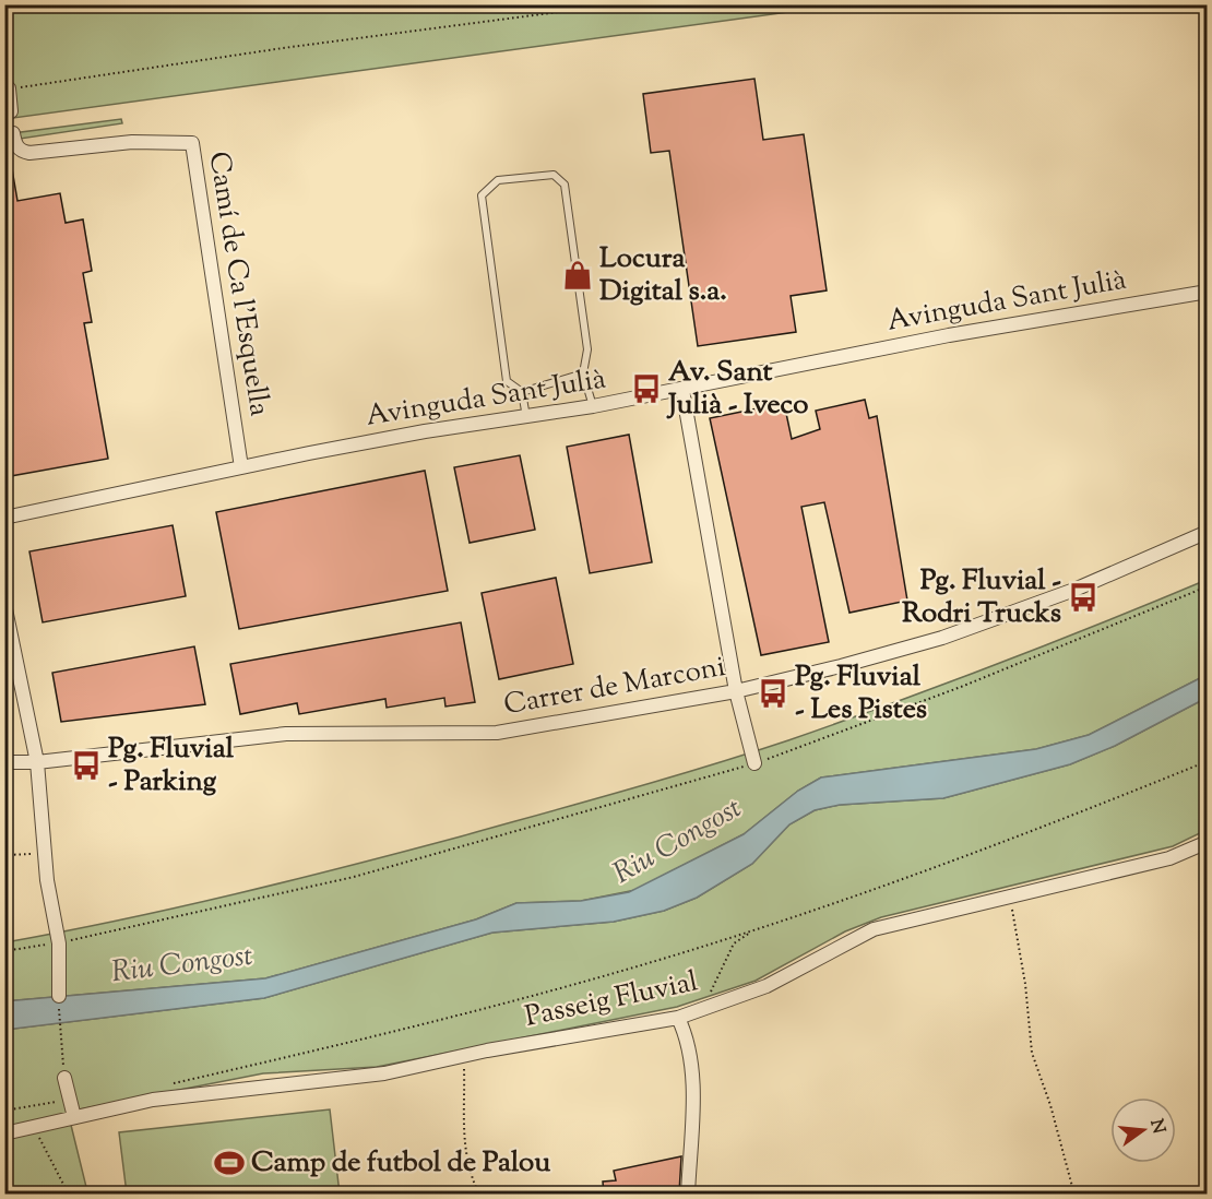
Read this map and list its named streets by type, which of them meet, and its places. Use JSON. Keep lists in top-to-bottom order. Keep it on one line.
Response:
{"streets":{"street":["Camí de Ca l'Esquella","Avinguda Sant Julià","Carrer de Marconi","Passeig Fluvial"]},"crossings":[["Camí de Ca l'Esquella","Avinguda Sant Julià"]],"water":["Riu Congost"],"places":{"shop":["Locura Digital s.a."],"bus stop":["Av. Sant Julià - Iveco","Pg. Fluvial - Rodri Trucks","Pg. Fluvial - Les Pistes","Pg. Fluvial - Parking"],"sports":["Camp de futbol de Palou"]},"north":"right"}
